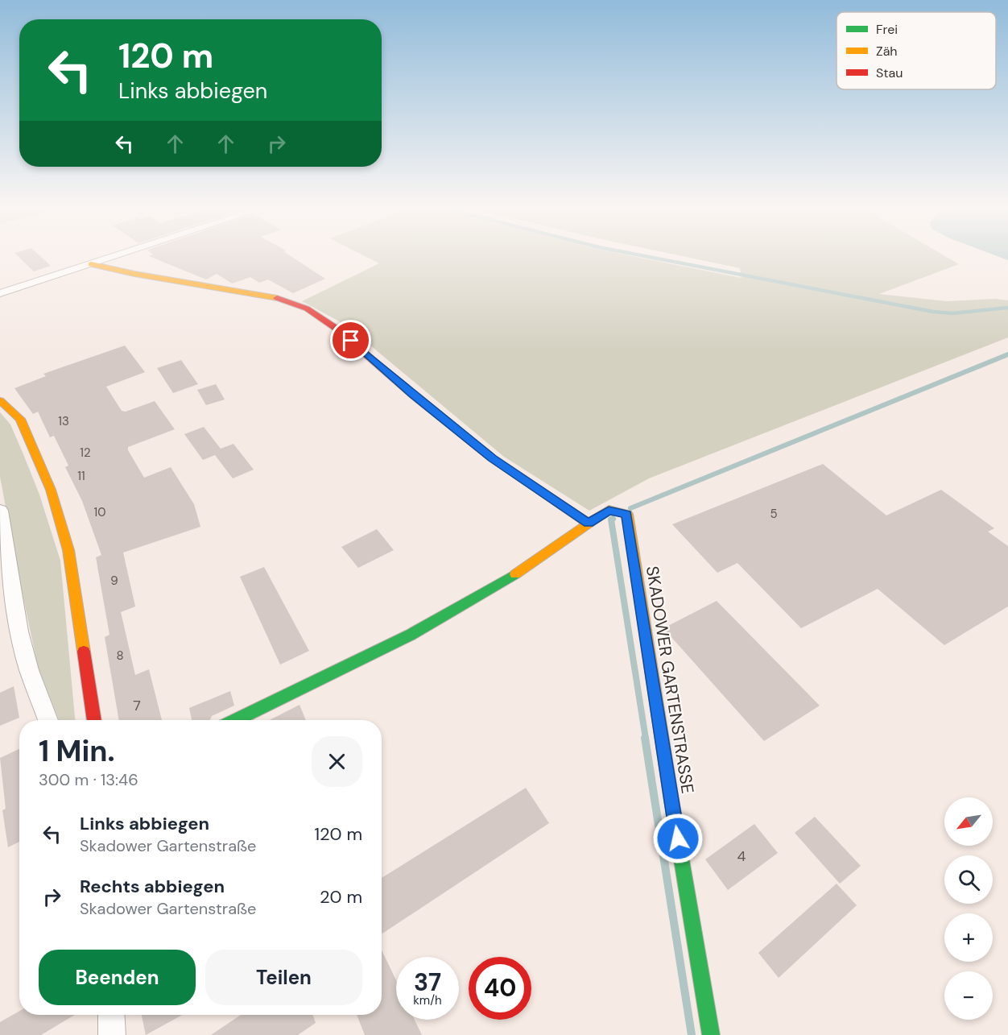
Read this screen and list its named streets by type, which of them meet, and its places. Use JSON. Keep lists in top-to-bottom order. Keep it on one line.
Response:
{"streets":{"street":["SKADOWER GARTENSTRASSE"]},"house_numbers":["13","12","11","10","5","9","8","7","4"],"legend":["Frei","Zäh","Stau"],"north":"bottom left","page":{"turn":["120 m","Links abbiegen"],"heading":["1 Min.","300 m · 13:46"],"map_buttons":["+","−"],"list":[{"name":"Links abbiegen","note":"Skadower Gartenstraße","value":"120 m"},{"name":"Rechts abbiegen","note":"Skadower Gartenstraße","value":"20 m"}],"buttons":["Beenden","Teilen"],"speed":"37 km/h","limit":"40"}}
